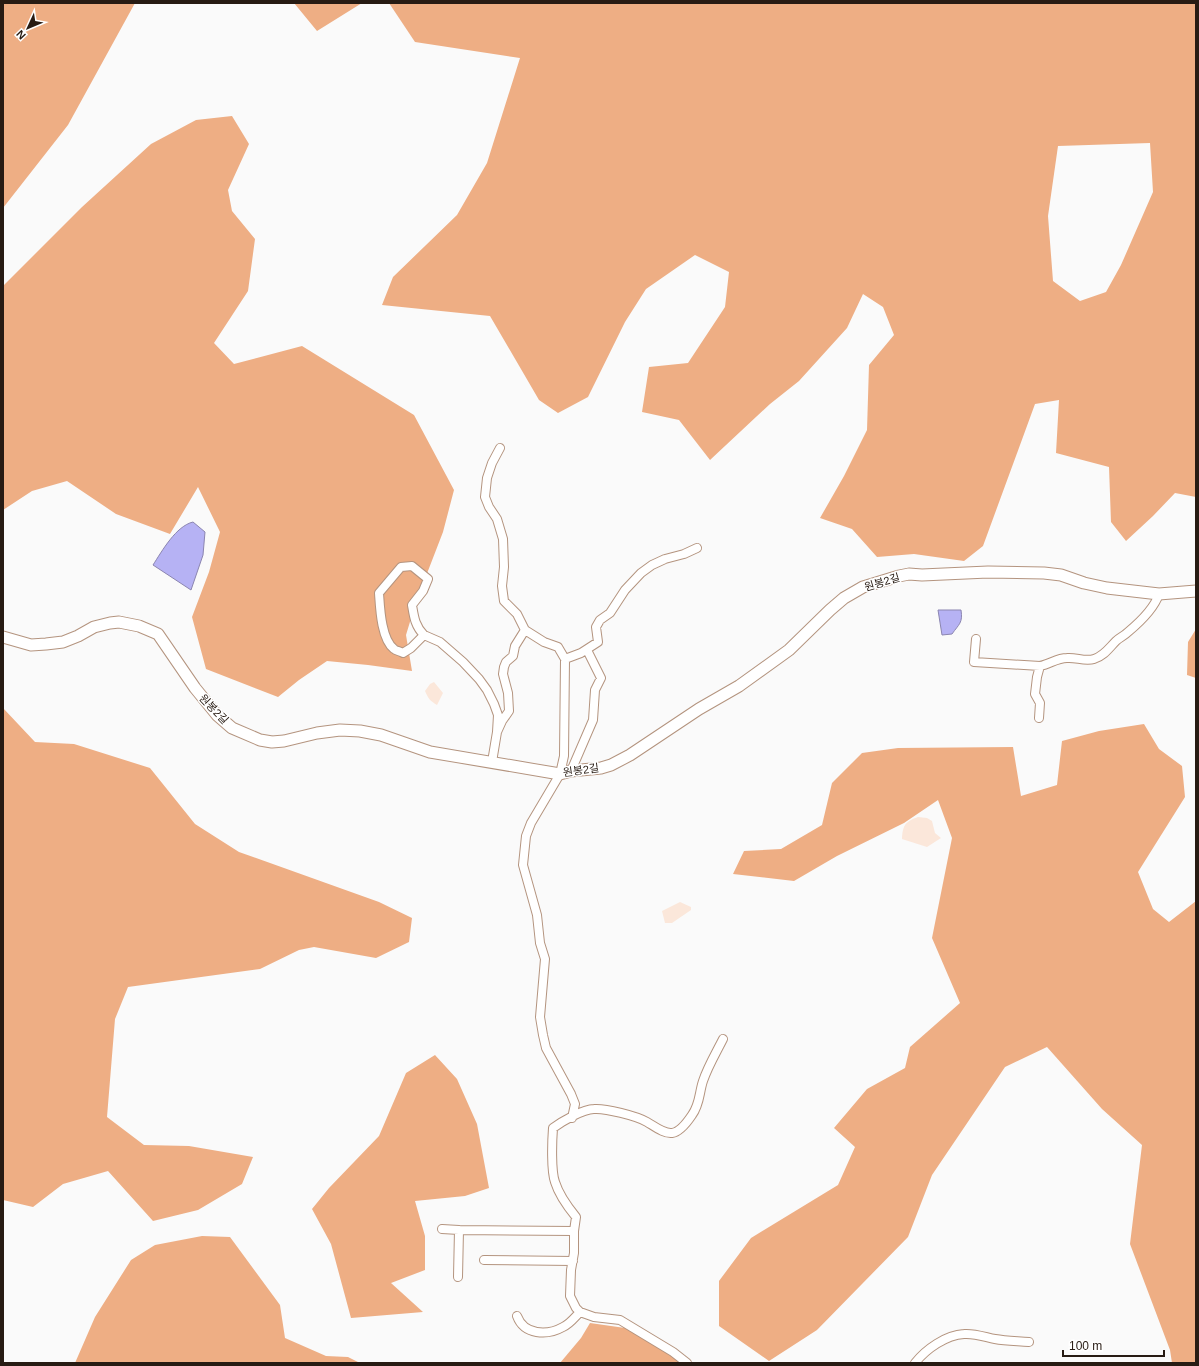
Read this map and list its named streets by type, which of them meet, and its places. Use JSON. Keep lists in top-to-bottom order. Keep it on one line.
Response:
{"streets":{"main road":["원봉2길"]},"scale_bar":"100 m","north":"bottom left"}
